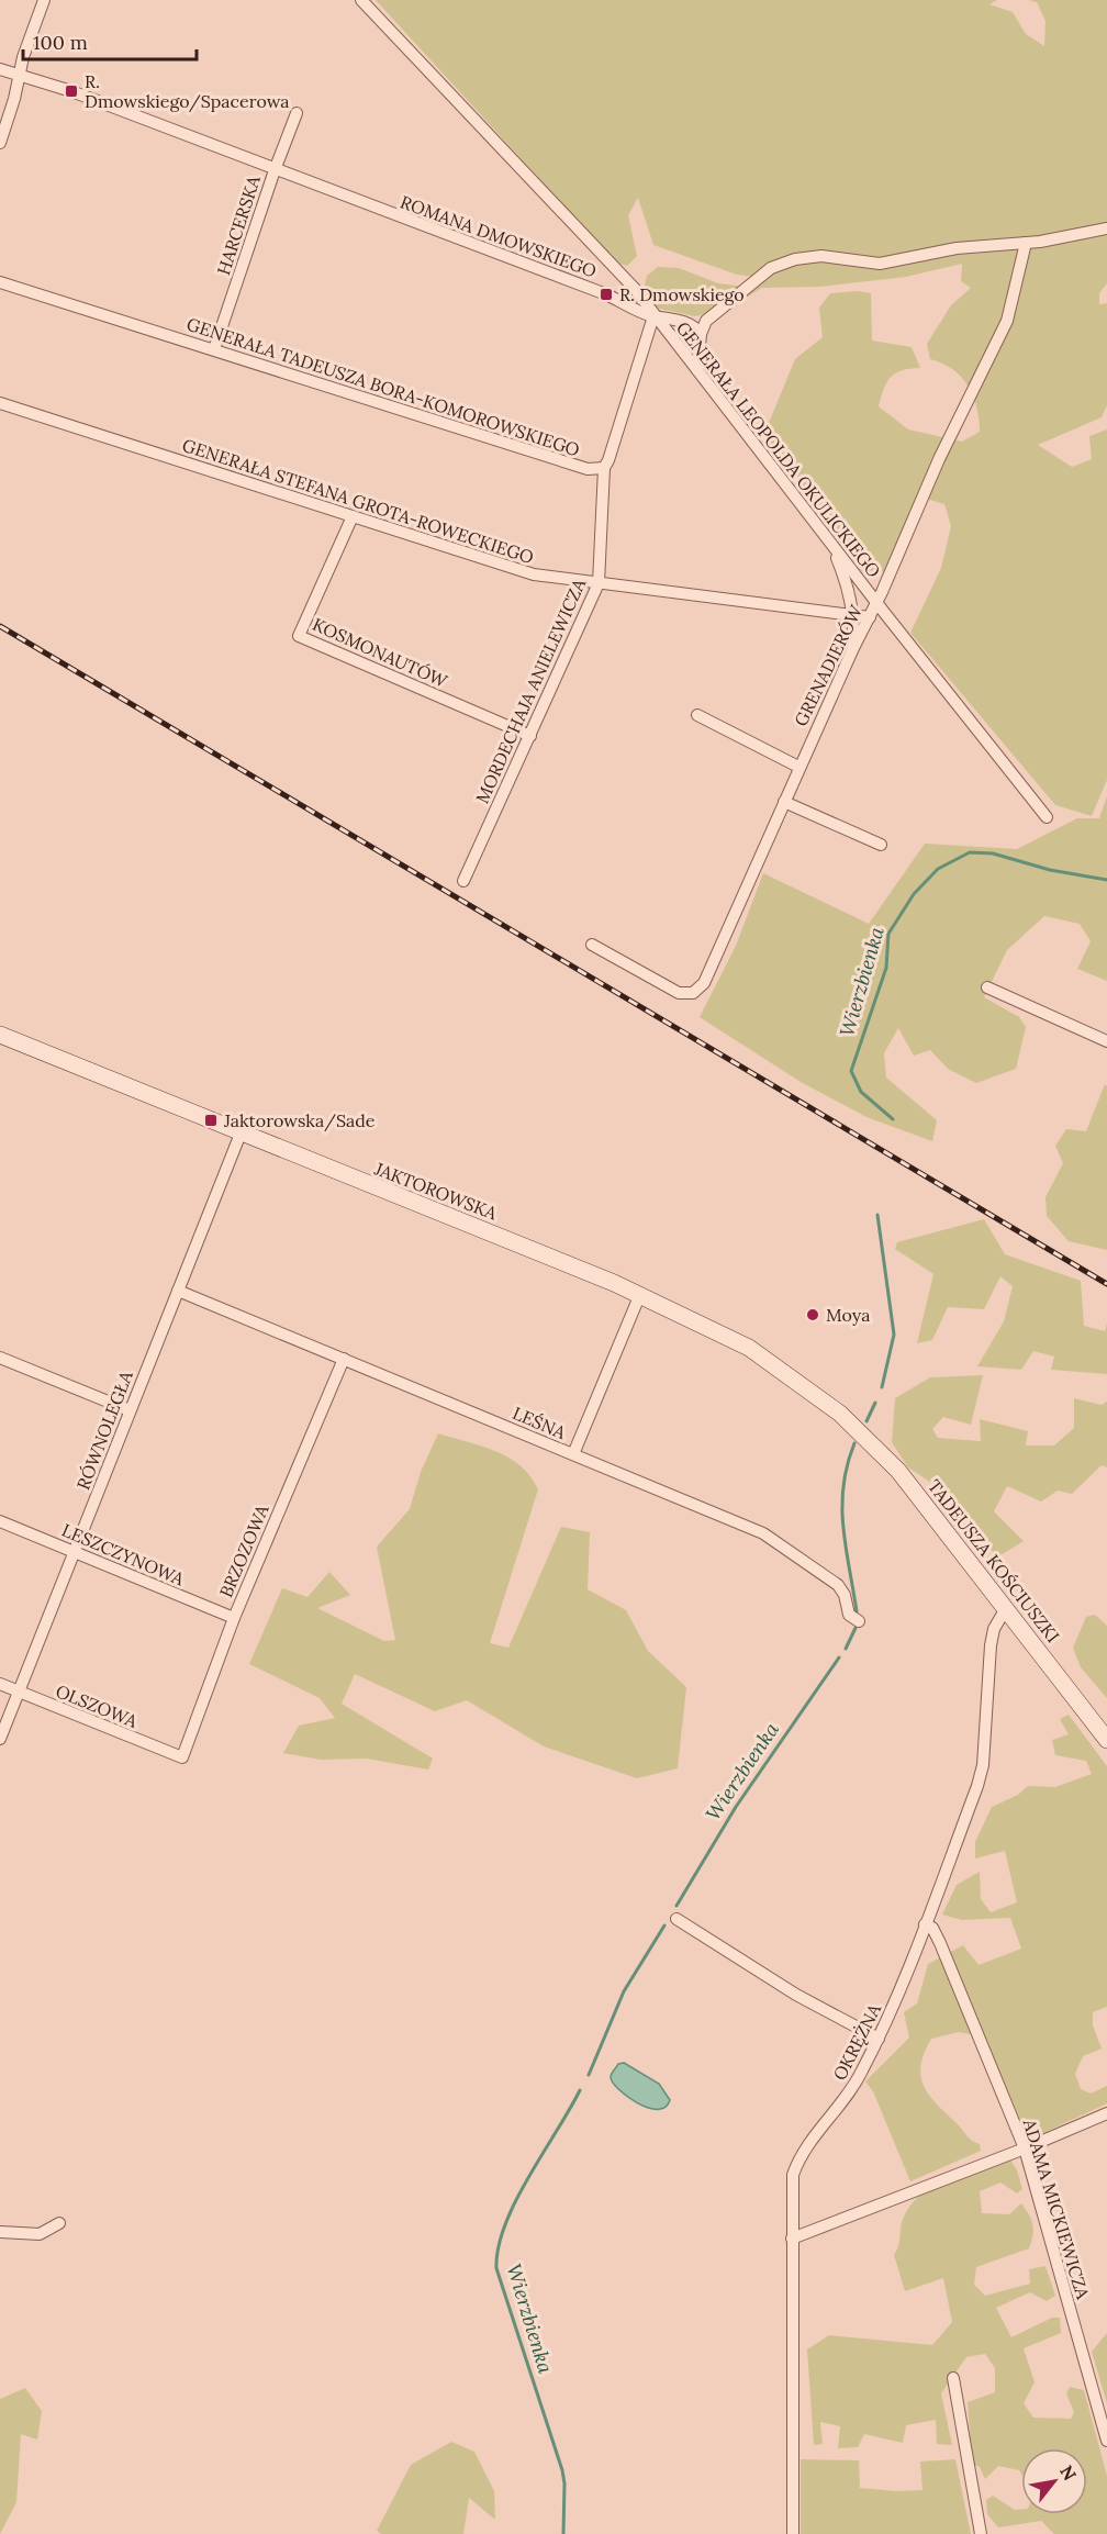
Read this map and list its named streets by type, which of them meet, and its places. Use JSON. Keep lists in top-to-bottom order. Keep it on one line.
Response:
{"streets":{"main road":["JAKTOROWSKA","TADEUSZA KOŚCIUSZKI"],"street":["HARCERSKA","ROMANA DMOWSKIEGO","GENERAŁA TADEUSZA BORA-KOMOROWSKIEGO","GENERAŁA LEOPOLDA OKULICKIEGO","GENERAŁA STEFANA GROTA-ROWECKIEGO","KOSMONAUTÓW","GRENADIERÓW","MORDECHAJA ANIELEWICZA","LEŚNA","RÓWNOLEGŁA","BRZOZOWA","LESZCZYNOWA","OLSZOWA","OKRĘŻNA","ADAMA MICKIEWICZA"]},"crossings":[["HARCERSKA","ROMANA DMOWSKIEGO"],["HARCERSKA","GENERAŁA TADEUSZA BORA-KOMOROWSKIEGO"],["ROMANA DMOWSKIEGO","GENERAŁA LEOPOLDA OKULICKIEGO"],["GENERAŁA TADEUSZA BORA-KOMOROWSKIEGO","MORDECHAJA ANIELEWICZA"],["GENERAŁA LEOPOLDA OKULICKIEGO","GRENADIERÓW"],["GENERAŁA STEFANA GROTA-ROWECKIEGO","KOSMONAUTÓW"],["GENERAŁA STEFANA GROTA-ROWECKIEGO","GRENADIERÓW"],["GENERAŁA STEFANA GROTA-ROWECKIEGO","MORDECHAJA ANIELEWICZA"],["KOSMONAUTÓW","MORDECHAJA ANIELEWICZA"],["JAKTOROWSKA","RÓWNOLEGŁA"],["JAKTOROWSKA","TADEUSZA KOŚCIUSZKI"],["LEŚNA","RÓWNOLEGŁA"],["LEŚNA","BRZOZOWA"],["RÓWNOLEGŁA","LESZCZYNOWA"],["RÓWNOLEGŁA","OLSZOWA"],["BRZOZOWA","LESZCZYNOWA"],["BRZOZOWA","OLSZOWA"],["TADEUSZA KOŚCIUSZKI","OKRĘŻNA"],["OKRĘŻNA","ADAMA MICKIEWICZA"]],"water":["Wierzbienka"],"places":{"transit":["R. Dmowskiego/Spacerowa","R. Dmowskiego","Jaktorowska/Sade"],"other":["Moya"]},"scale_bar":"100 m","north":"top right"}
